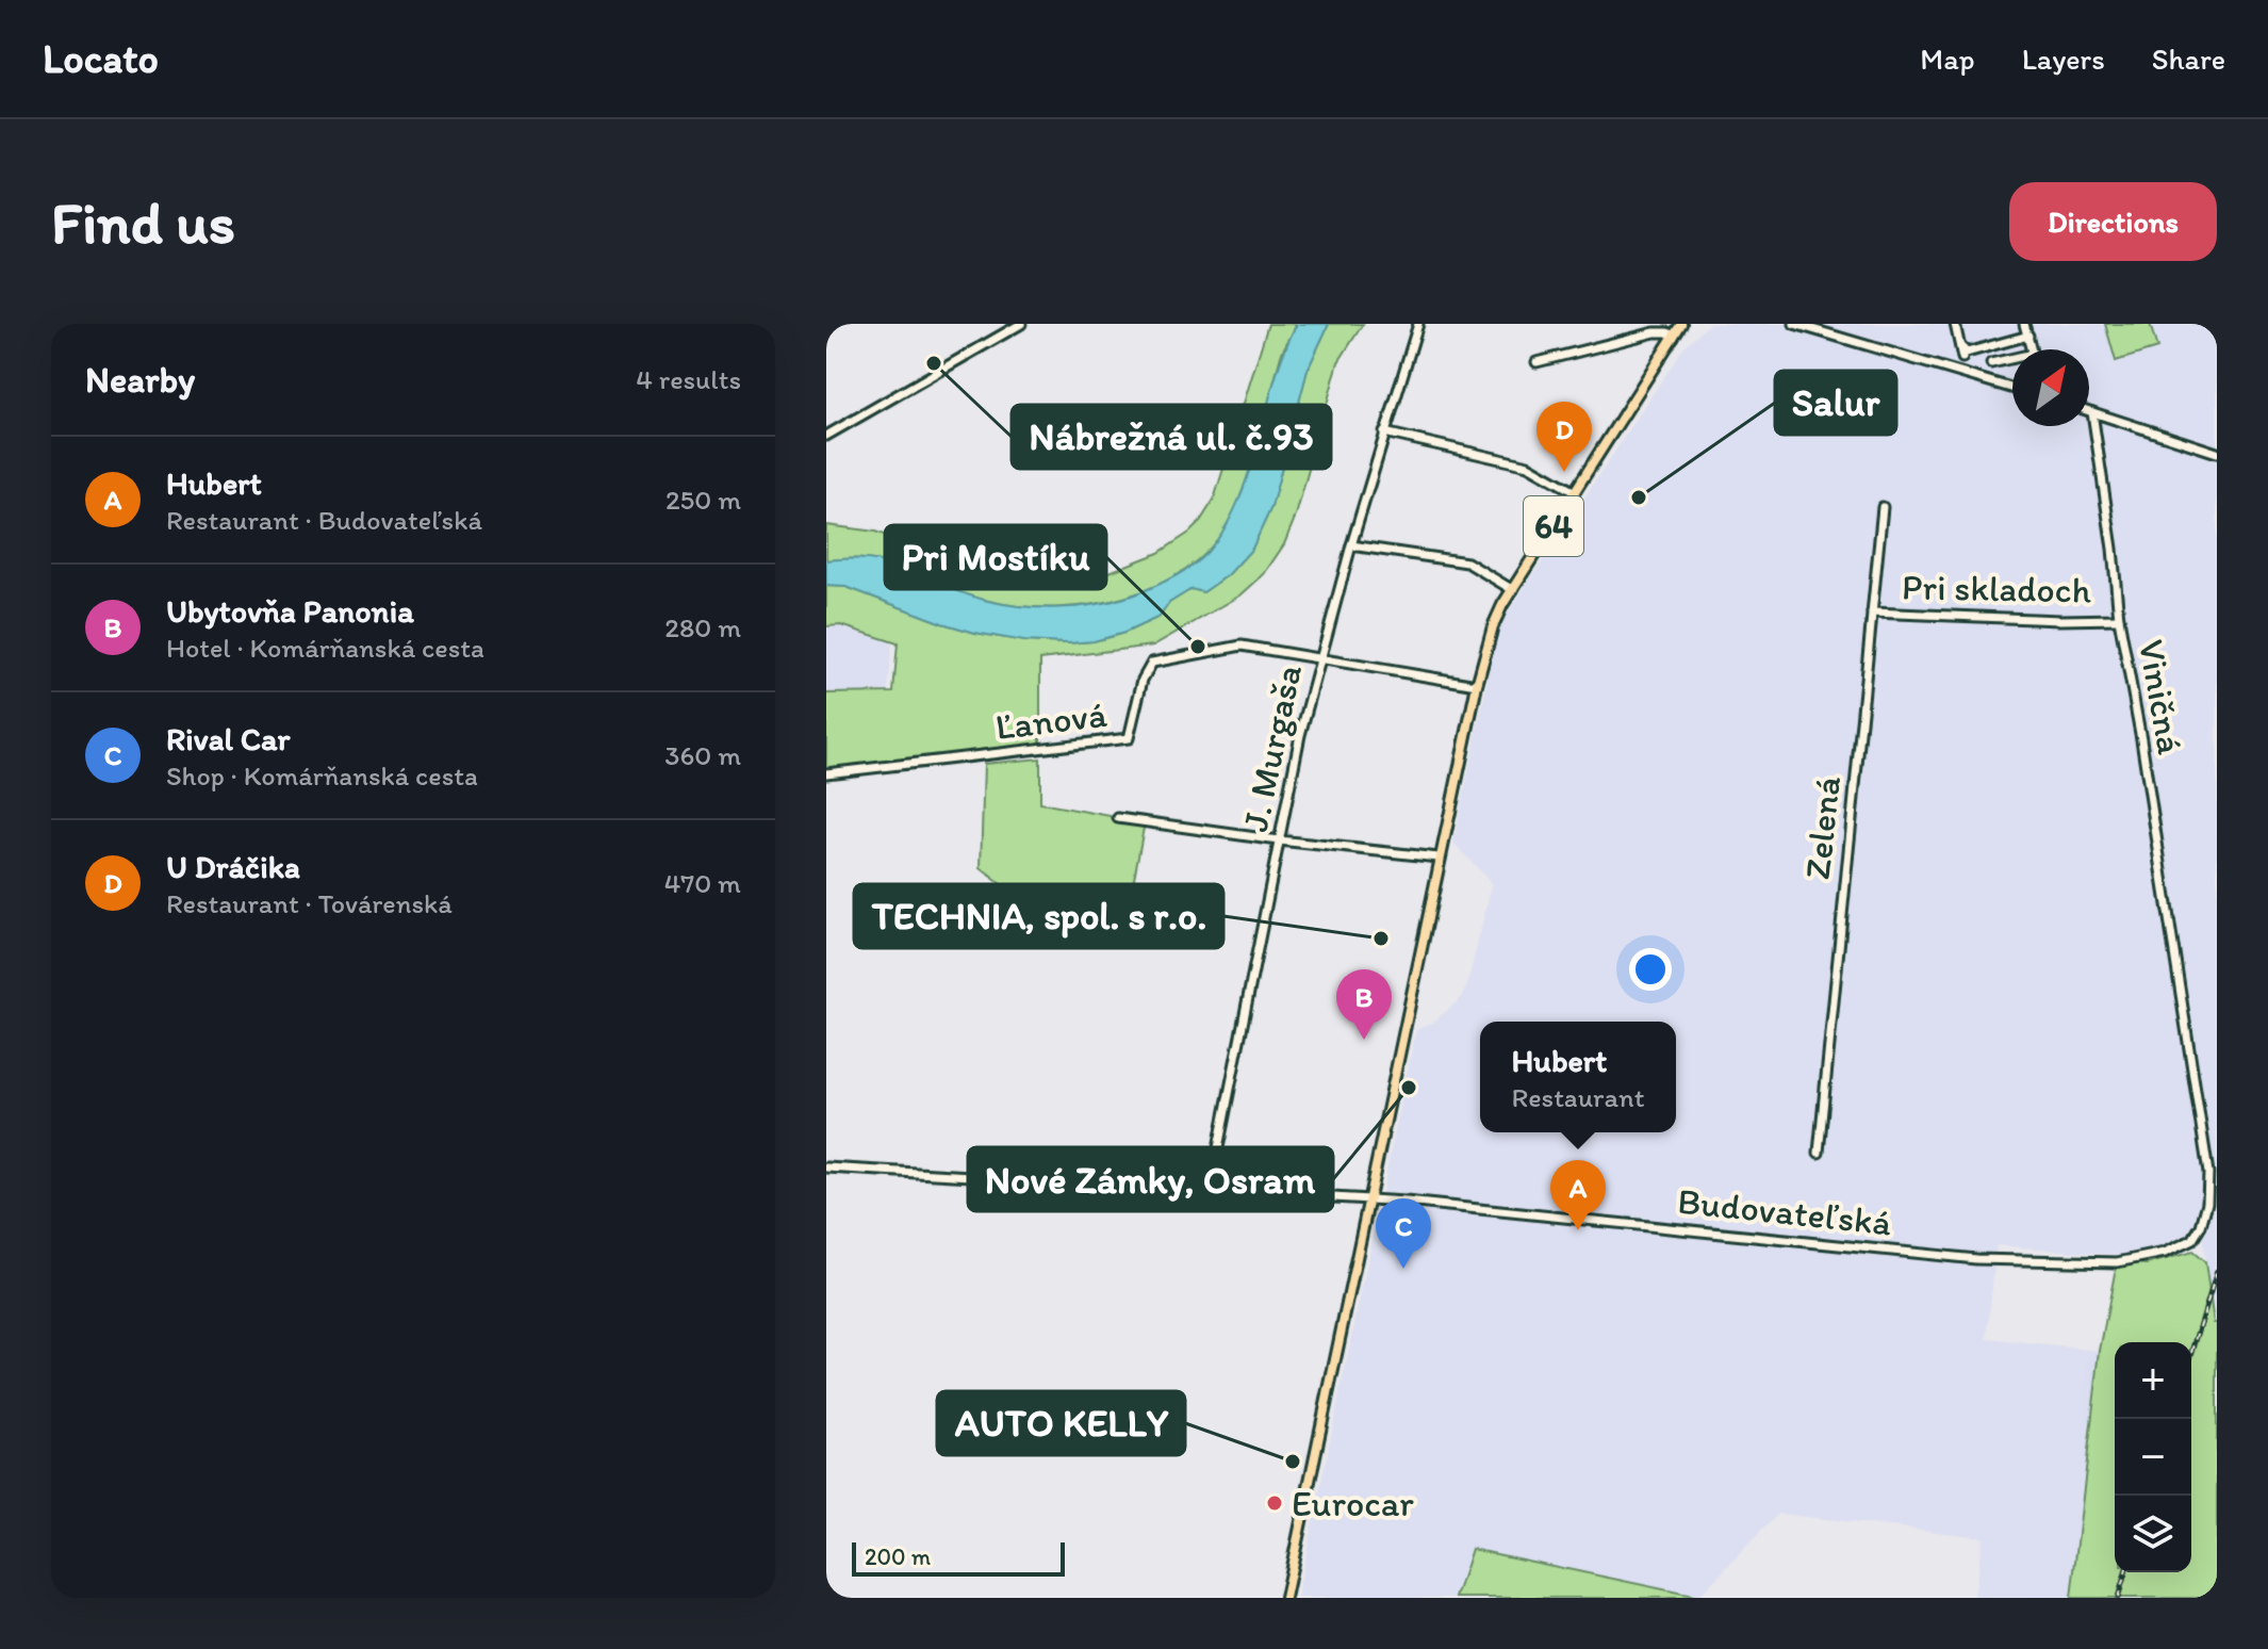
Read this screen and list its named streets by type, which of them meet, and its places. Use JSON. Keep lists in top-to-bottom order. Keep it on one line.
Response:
{"streets":{"main road":["64"],"street":["Pri skladoch","Viničná","Ľanová","J. Murgaša","Zelená","Budovateľská"]},"crossings":[["64","Ľanová"],["64","Budovateľská"],["Pri skladoch","Viničná"],["Pri skladoch","Zelená"],["Viničná","Budovateľská"],["Ľanová","J. Murgaša"],["J. Murgaša","Budovateľská"]],"places":["Nábrežná ul. č.93","Salur","Pri Mostíku","TECHNIA, spol. s r.o.","Nové Zámky, Osram","AUTO KELLY","Eurocar"],"scale_bar":"200 m","north":"top right","page":{"header":"Locato","nav":["Map","Layers","Share"],"buttons":"Directions","title":"Find us","heading":["Nearby","4 results"],"pins":["D","B","A","C"],"list":[{"mark":"A","name":"Hubert","note":"Restaurant · Budovateľská","value":"250 m"},{"mark":"B","name":"Ubytovňa Panonia","note":"Hotel · Komárňanská cesta","value":"280 m"},{"mark":"C","name":"Rival Car","note":"Shop · Komárňanská cesta","value":"360 m"},{"mark":"D","name":"U Dráčika","note":"Restaurant · Továrenská","value":"470 m"}],"popup":["Hubert","Restaurant"],"map_buttons":["+","−"],"scale":"200 m"}}
